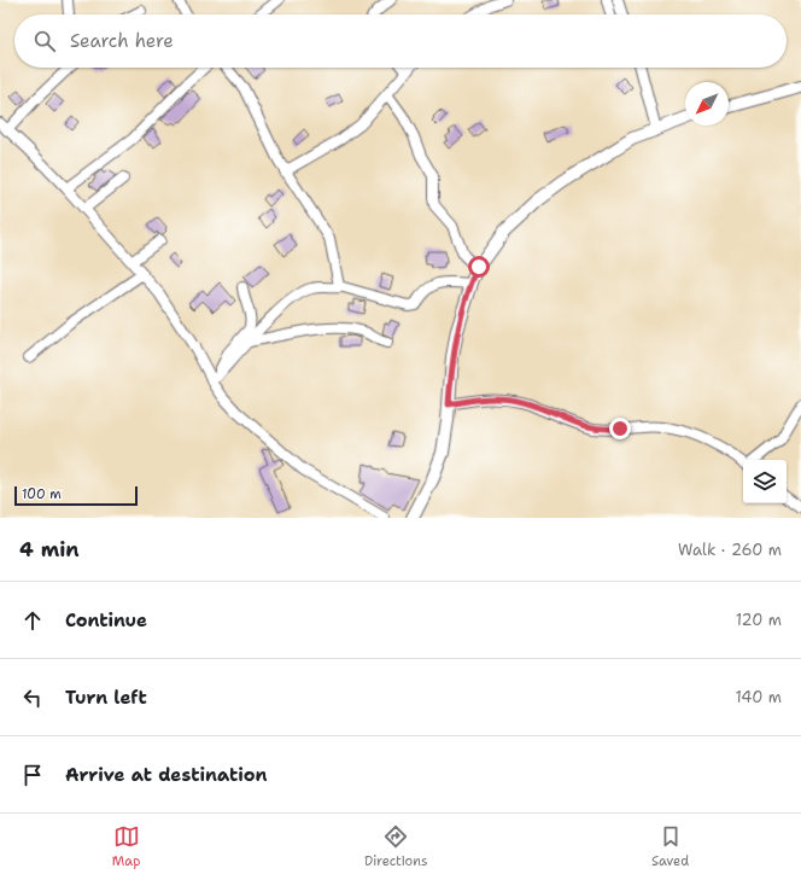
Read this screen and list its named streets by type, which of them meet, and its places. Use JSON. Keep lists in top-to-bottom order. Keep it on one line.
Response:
{"scale_bar":"100 m","north":"bottom left","page":{"search":"Search here","scale":"100 m","heading":["4 min","Walk · 260 m"],"list":[["Continue","120 m"],["Turn left","140 m"],"Arrive at destination"],"nav":["Map","Directions","Saved"]}}
